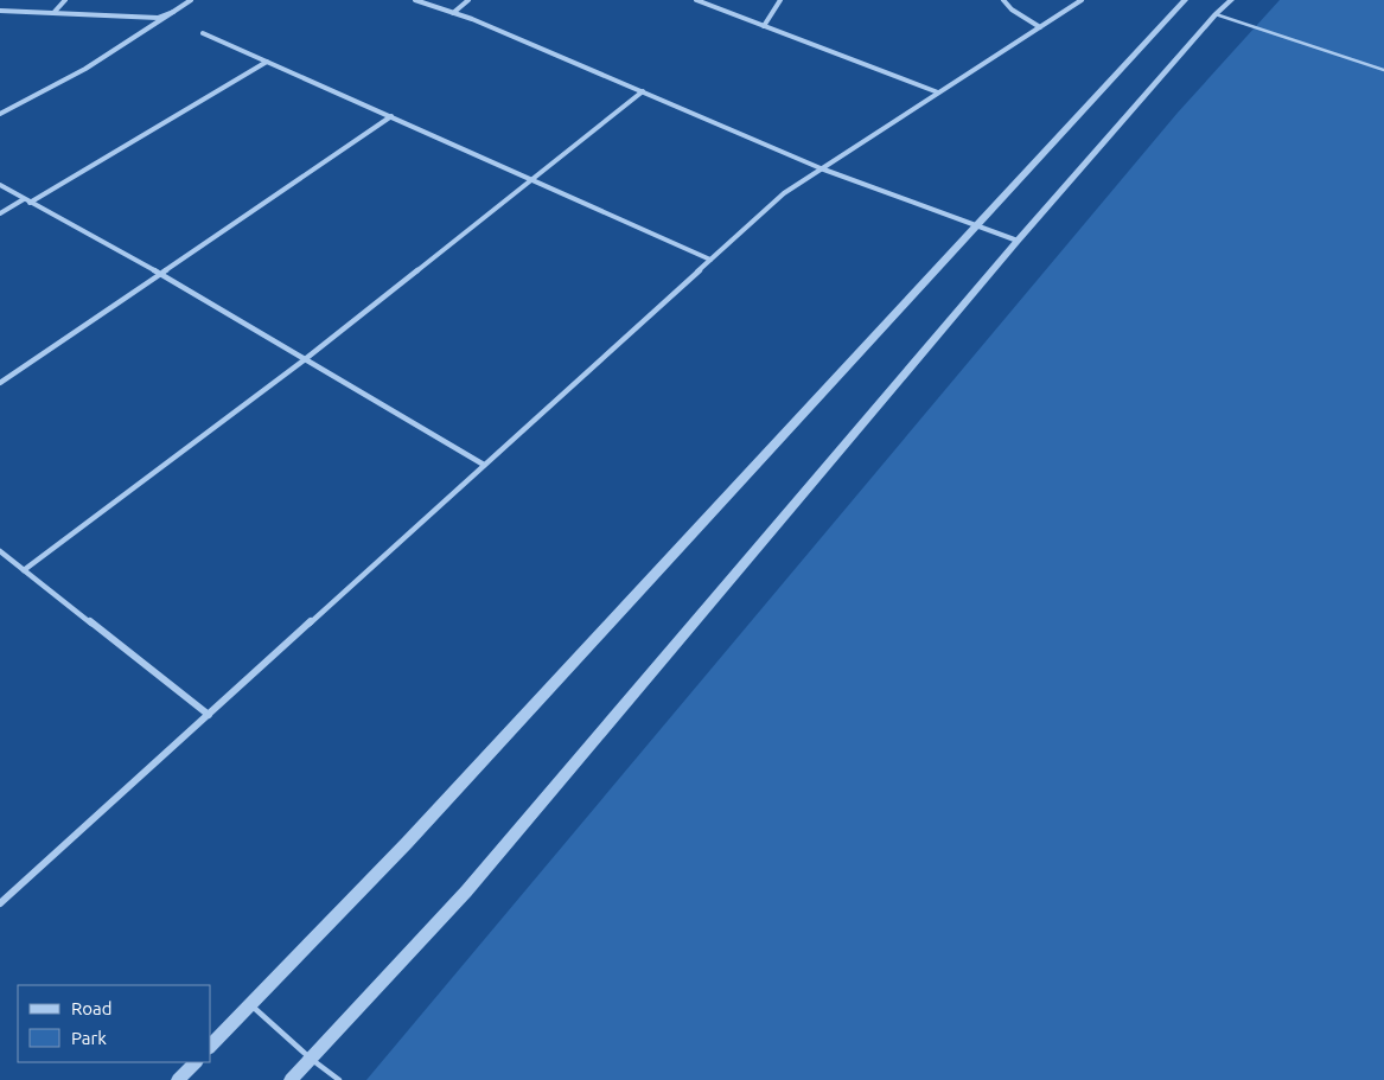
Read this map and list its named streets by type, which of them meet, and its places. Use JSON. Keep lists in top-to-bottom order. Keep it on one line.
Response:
{"legend":["Road","Park"]}
